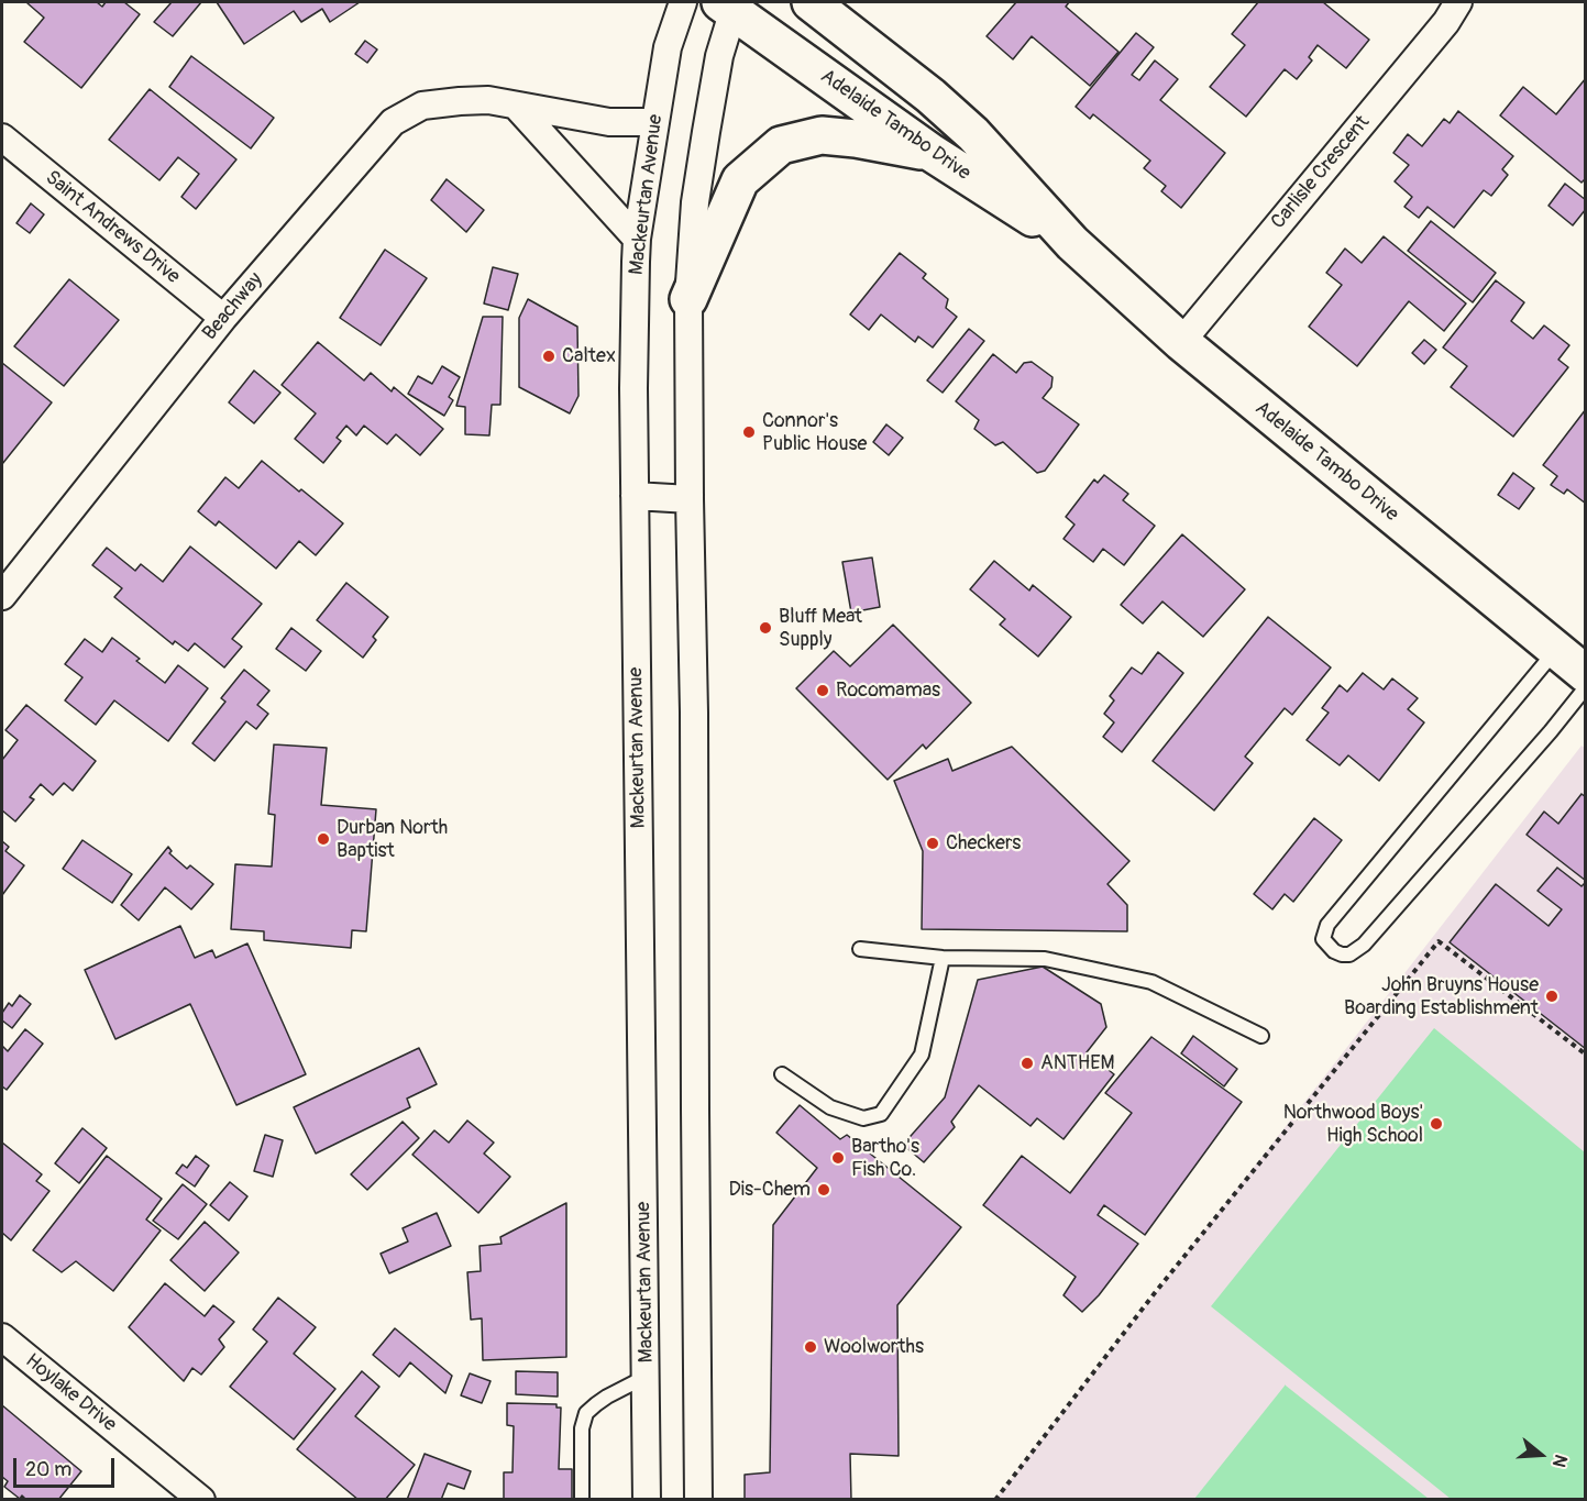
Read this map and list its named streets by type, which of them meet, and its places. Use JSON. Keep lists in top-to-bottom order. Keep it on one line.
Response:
{"streets":{"street":["Adelaide Tambo Drive","Carlisle Crescent","Mackeurtan Avenue","Saint Andrews Drive","Beachway","Hoylake Drive"]},"crossings":[["Adelaide Tambo Drive","Carlisle Crescent"],["Mackeurtan Avenue","Beachway"],["Saint Andrews Drive","Beachway"]],"places":["Caltex","Connor's Public House","Bluff Meat Supply","Rocomamas","Durban North Baptist","Checkers","John Bruyns House Boarding Establishment","ANTHEM","Northwood Boys' High School","Bartho's Fish Co.","Dis-Chem","Woolworths"],"scale_bar":"20 m","north":"right"}
